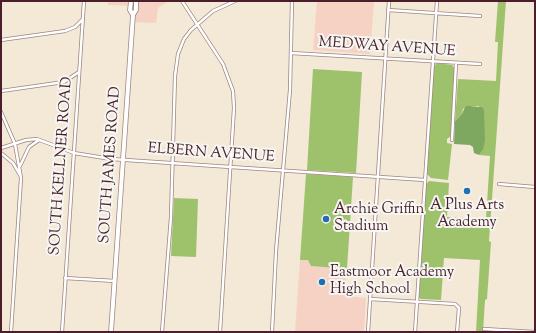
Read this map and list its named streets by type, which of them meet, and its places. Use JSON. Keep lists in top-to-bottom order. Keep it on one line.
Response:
{"streets":{"main road":["SOUTH JAMES ROAD"],"street":["MEDWAY AVENUE","ELBERN AVENUE","SOUTH KELLNER ROAD"]},"crossings":[["ELBERN AVENUE","SOUTH JAMES ROAD"],["ELBERN AVENUE","SOUTH KELLNER ROAD"]],"places":["A Plus Arts Academy","Archie Griffin Stadium","Eastmoor Academy High School"]}
